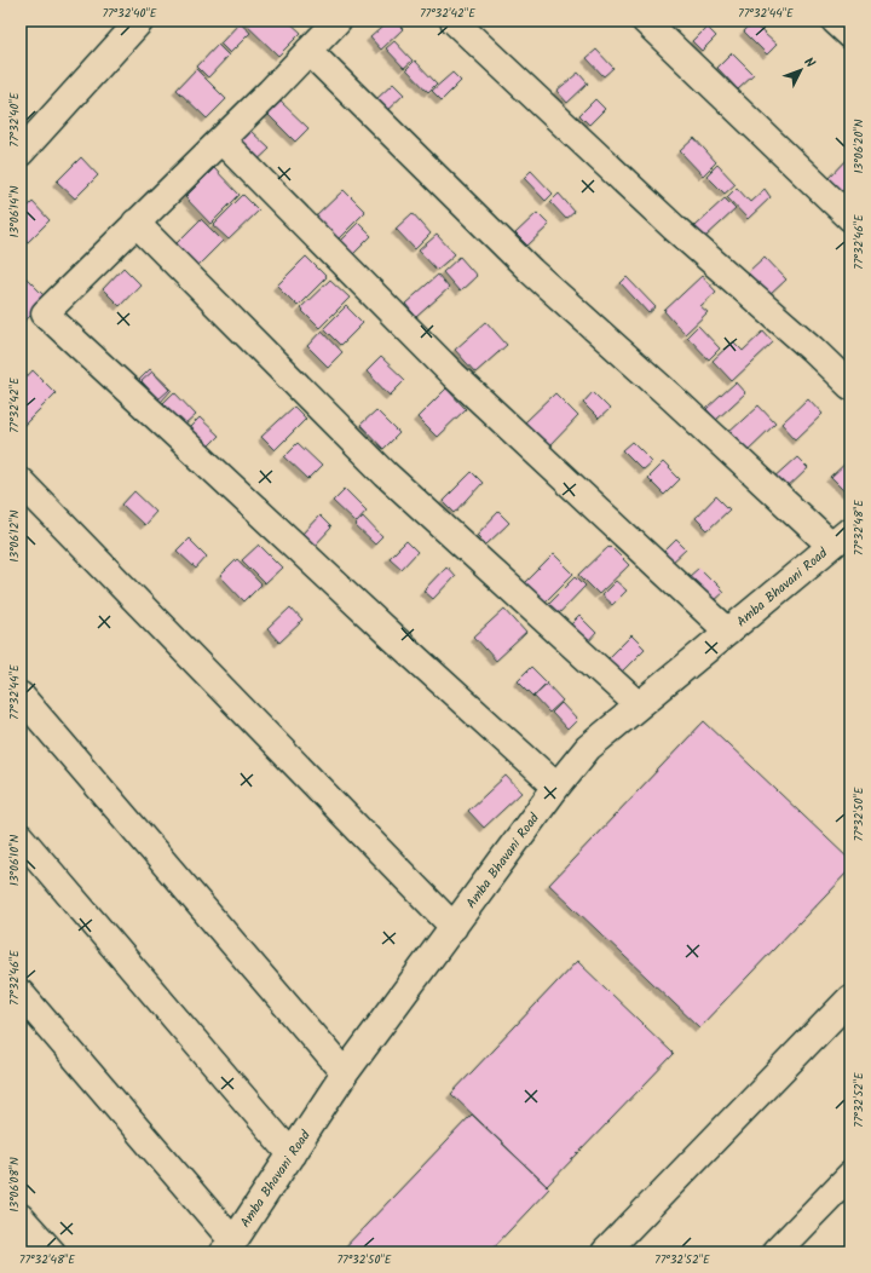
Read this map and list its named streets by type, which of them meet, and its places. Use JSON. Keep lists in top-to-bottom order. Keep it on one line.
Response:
{"streets":{"street":["Amba Bhavani Road"]},"north":"top right","coordinates":["77°32'40\"E","77°32'42\"E","77°32'44\"E","13°06'20\"N","13°06'14\"N","77°32'46\"E","77°32'48\"E","13°06'12\"N","77°32'50\"E","13°06'10\"N","77°32'52\"E","13°06'08\"N"]}
